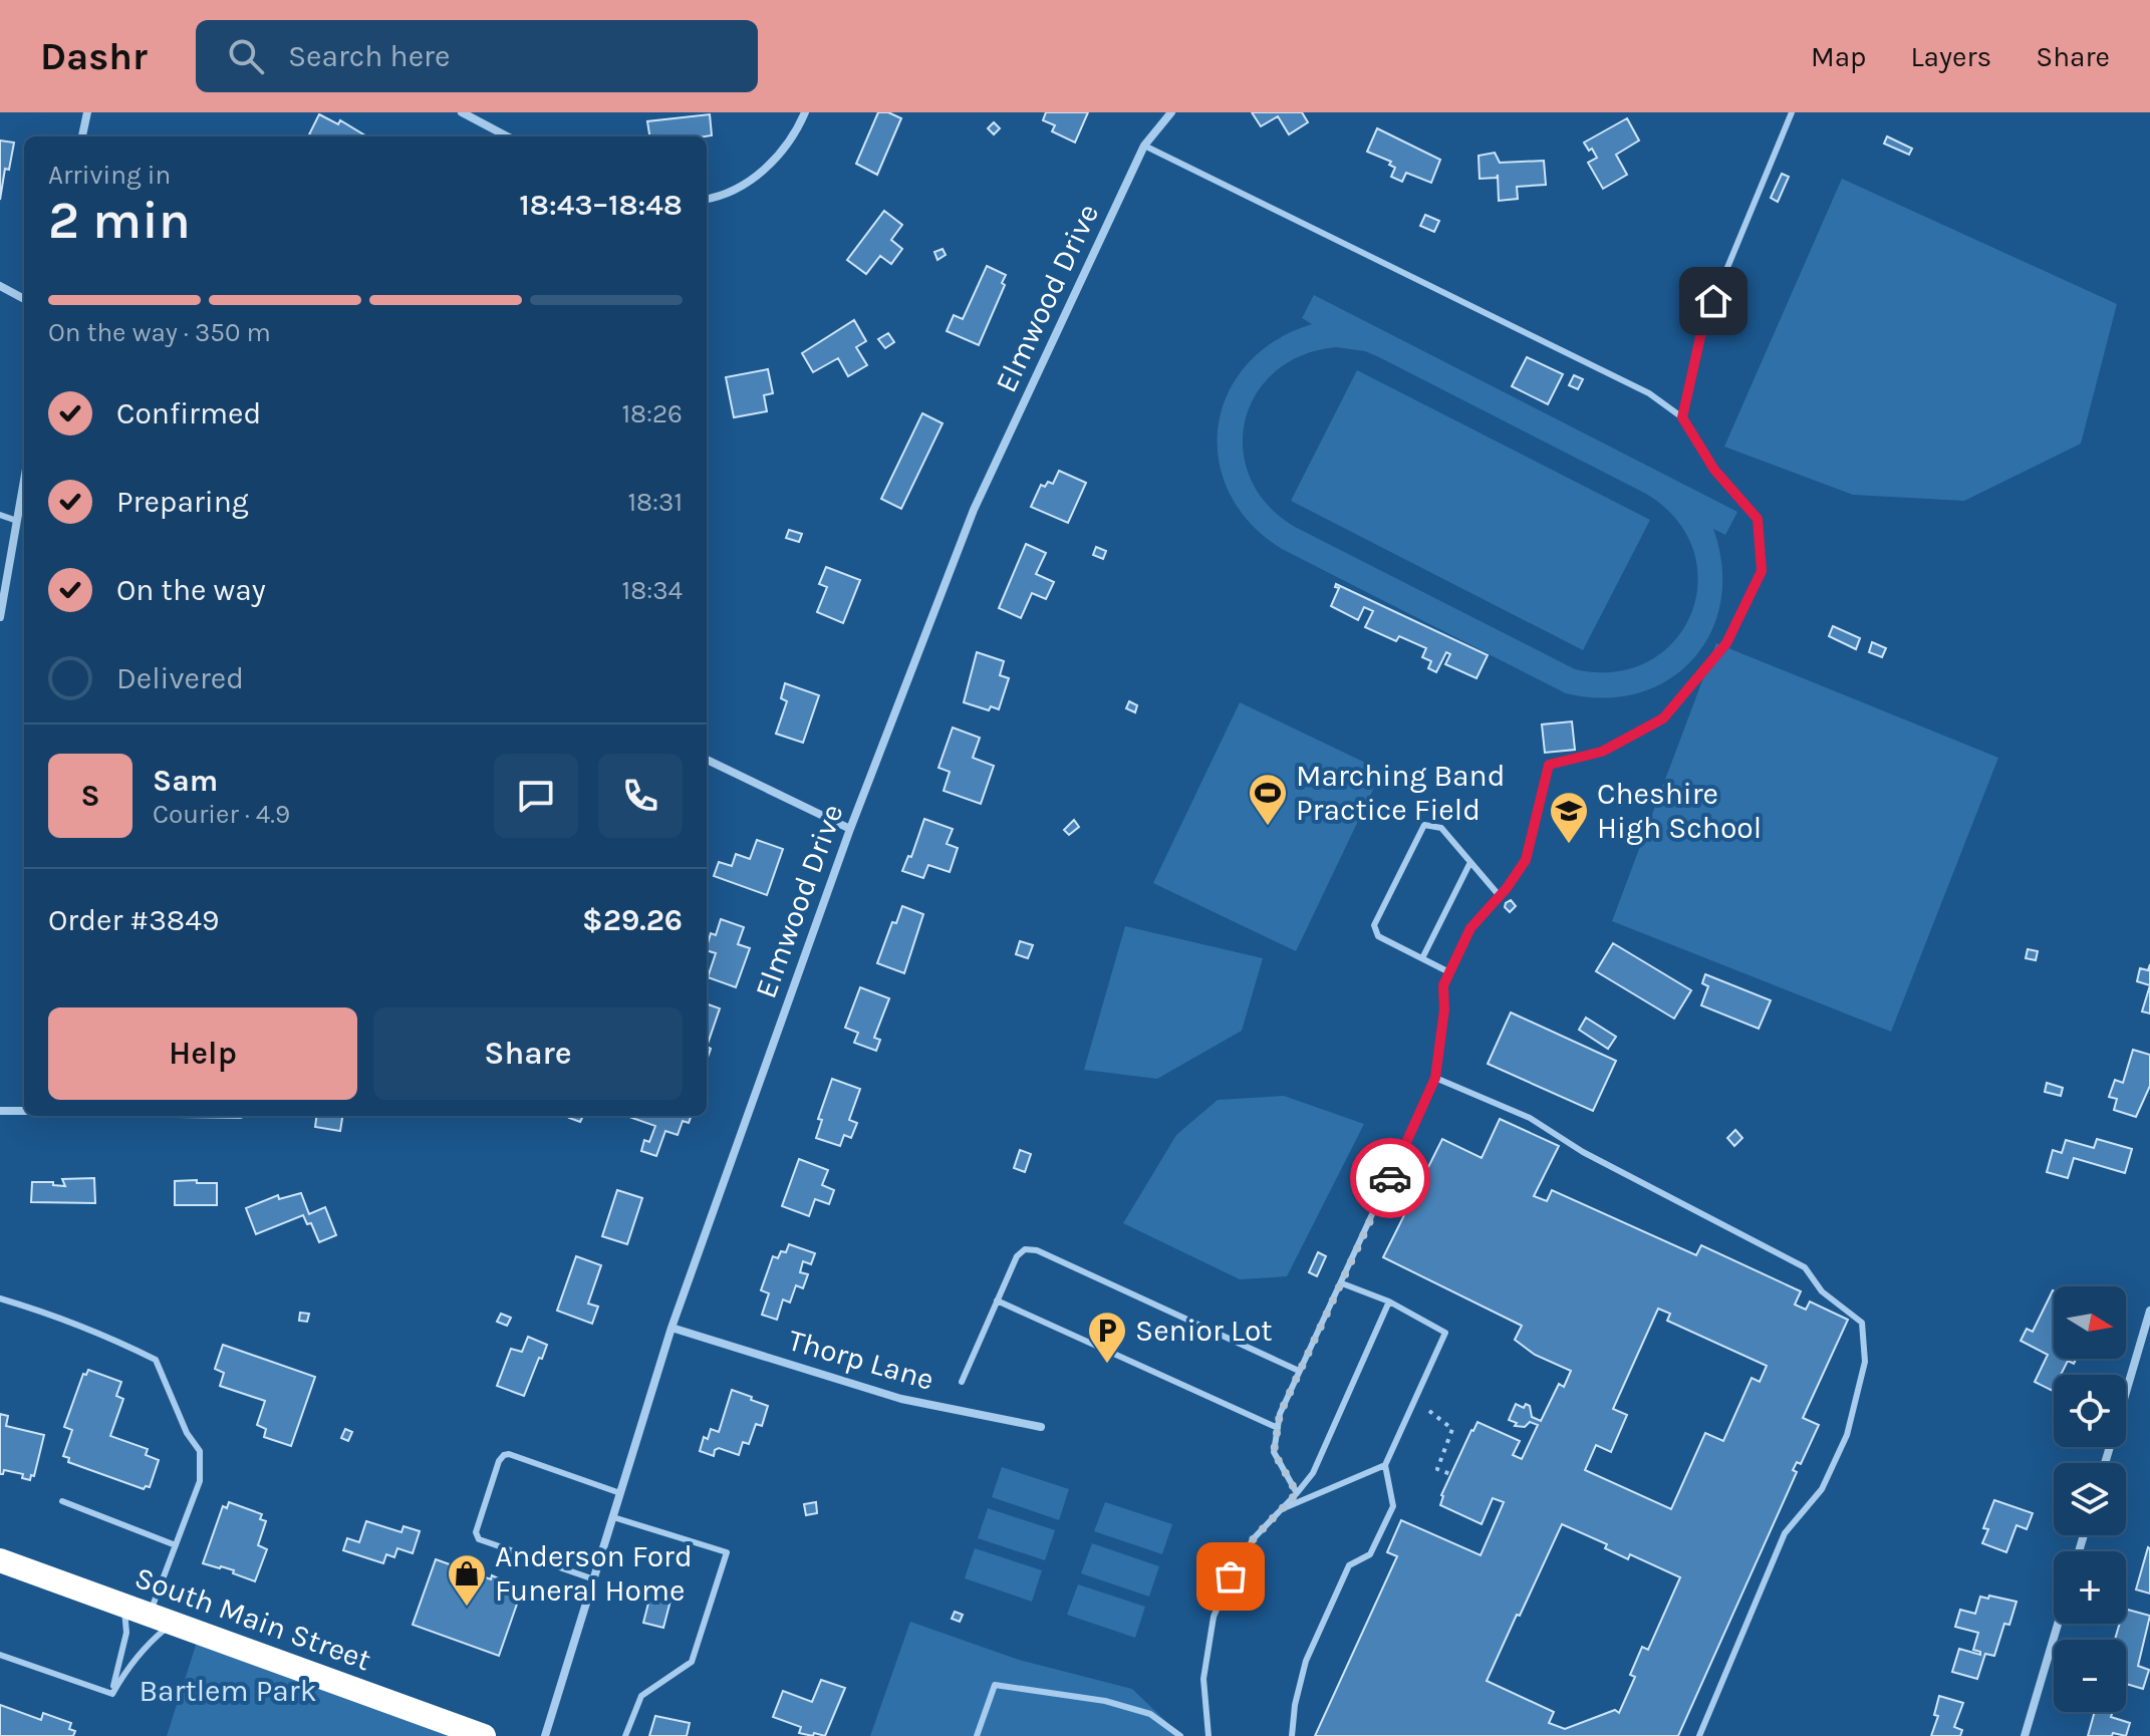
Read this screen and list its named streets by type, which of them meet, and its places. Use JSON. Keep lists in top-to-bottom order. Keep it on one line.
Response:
{"streets":{"highway":["South Main Street"],"street":["Elmwood Drive","Thorp Lane"]},"crossings":[["Elmwood Drive","Thorp Lane"]],"parks":["Bartlem Park"],"places":{"sports":["Marching Band Practice Field"],"school or university":["Cheshire High School"],"parking":["Senior Lot"],"shop":["Anderson Ford Funeral Home"]},"north":"right","page":{"header":"Dashr","search":"Search here","nav":["Map","Layers","Share"],"heading":["2 min","Arriving in","18:43–18:48"],"panel":["Sam","Courier · 4.9","Order #3849","$29.26"],"bar":"On the way · 350 m","list":[["Confirmed","18:26"],["Preparing","18:31"],["On the way","18:34"],"Delivered"],"round":"S","buttons":["Help","Share"],"map_buttons":["+","−"]}}
